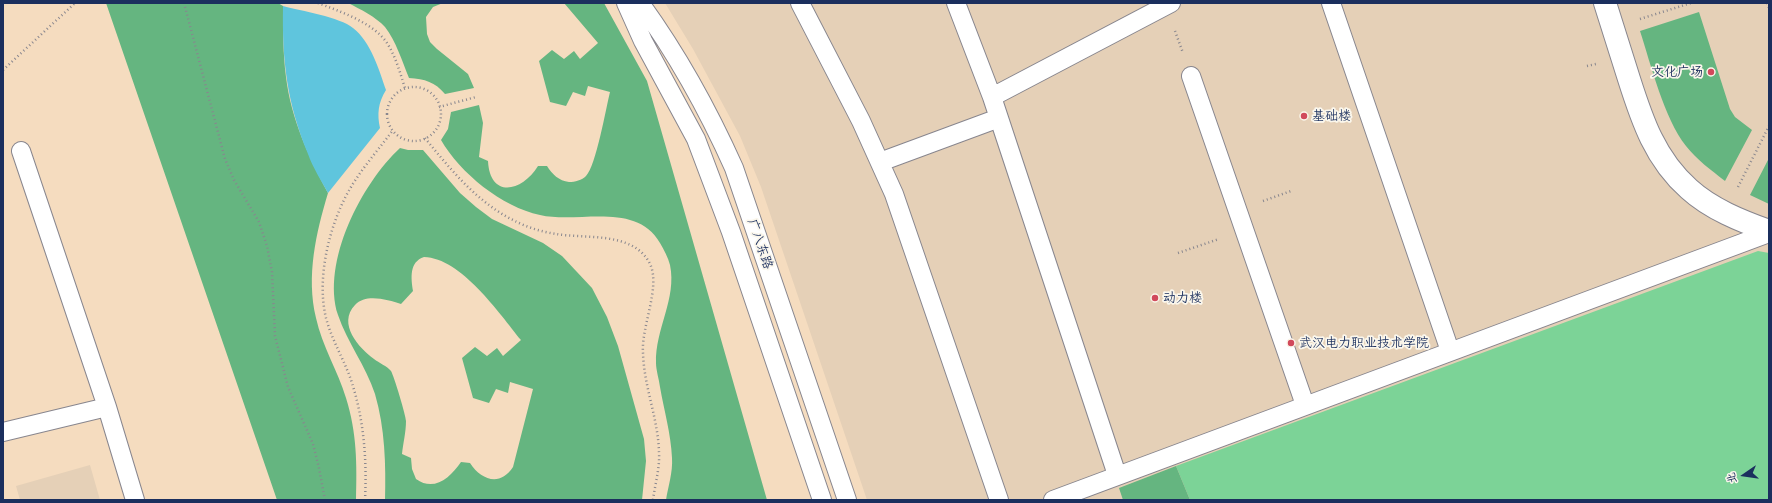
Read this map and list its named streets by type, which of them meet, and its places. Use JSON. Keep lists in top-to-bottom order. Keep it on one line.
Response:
{"streets":{"lane":["广八东路"]},"places":["文化广场","基础楼","动力楼","武汉电力职业技术学院"],"north":"left"}
